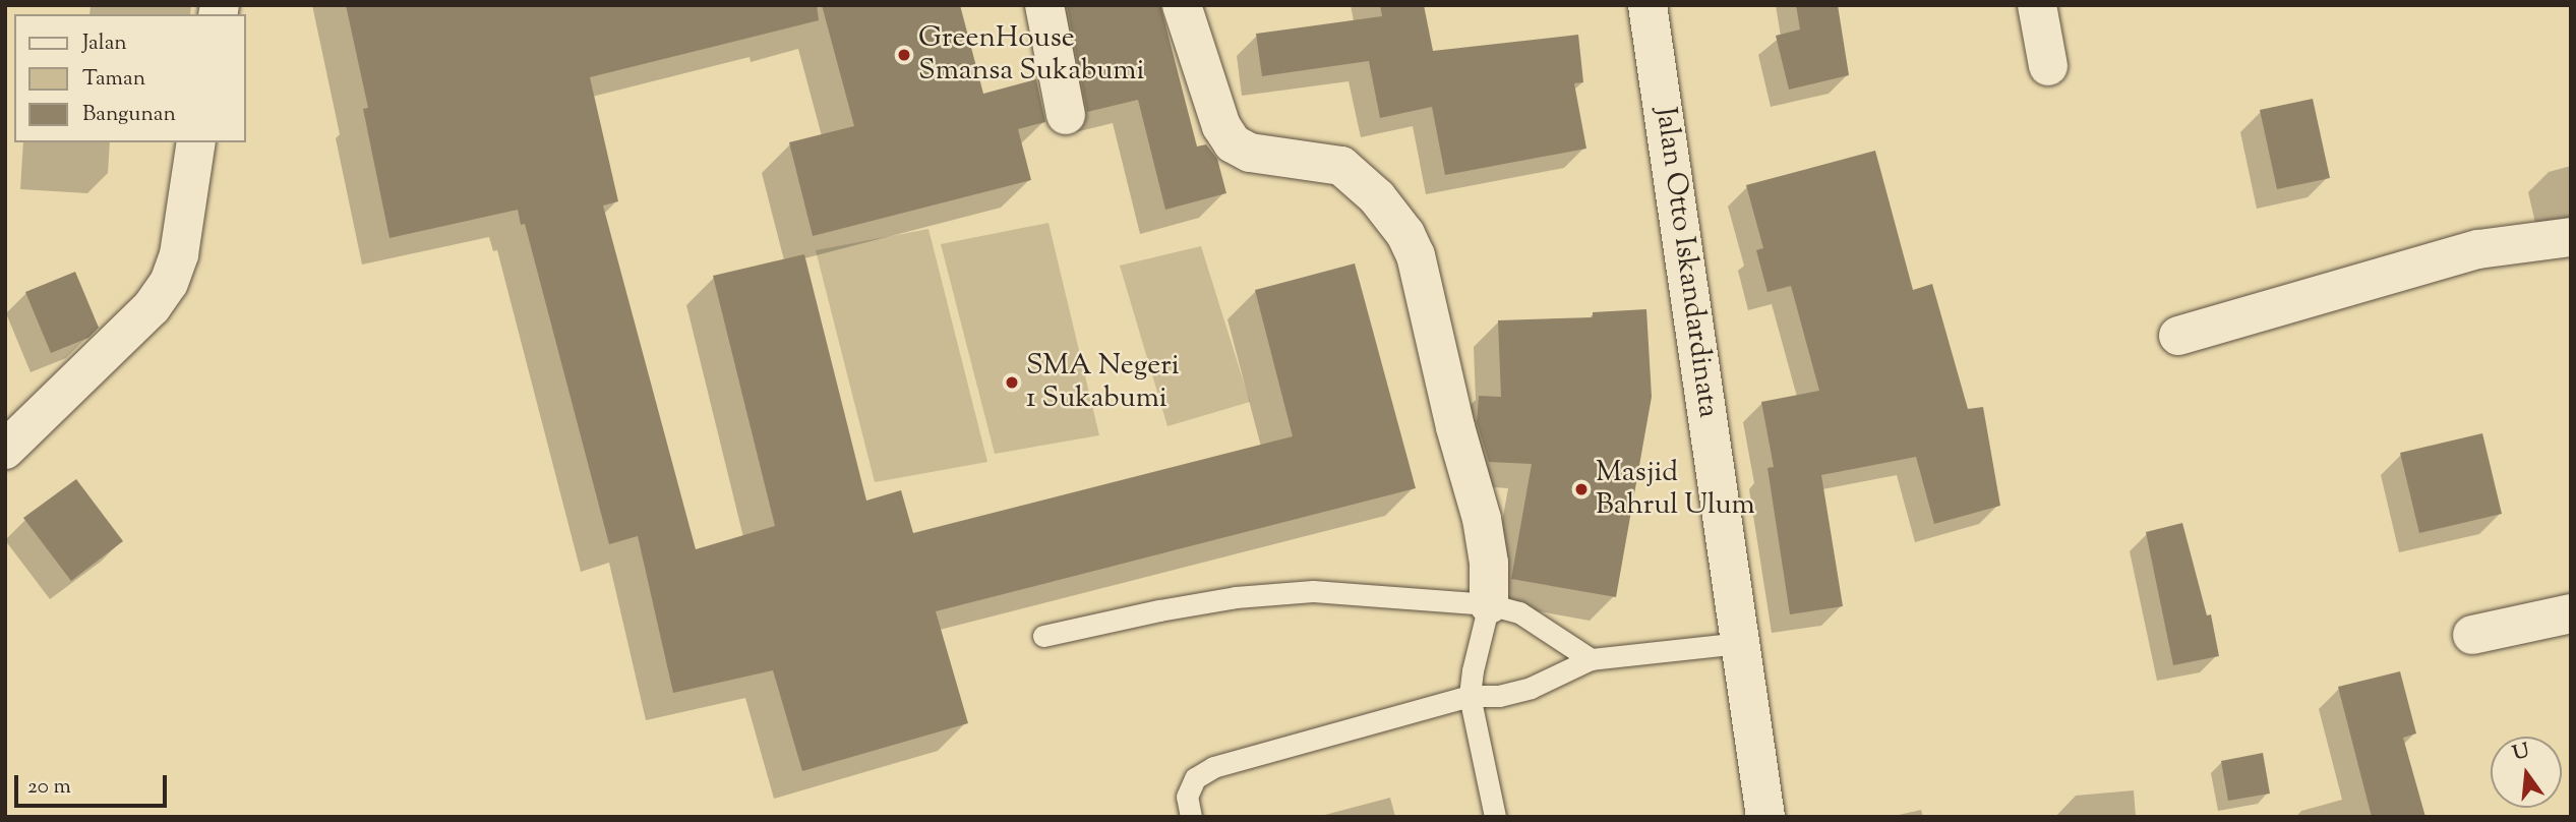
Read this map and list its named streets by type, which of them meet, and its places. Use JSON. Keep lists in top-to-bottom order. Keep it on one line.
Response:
{"streets":{"street":["Jalan Otto Iskandardinata"]},"places":["GreenHouse Smansa Sukabumi","SMA Negeri 1 Sukabumi","Masjid Bahrul Ulum"],"legend":["Jalan","Taman","Bangunan"],"scale_bar":"20 m","north":"top"}
